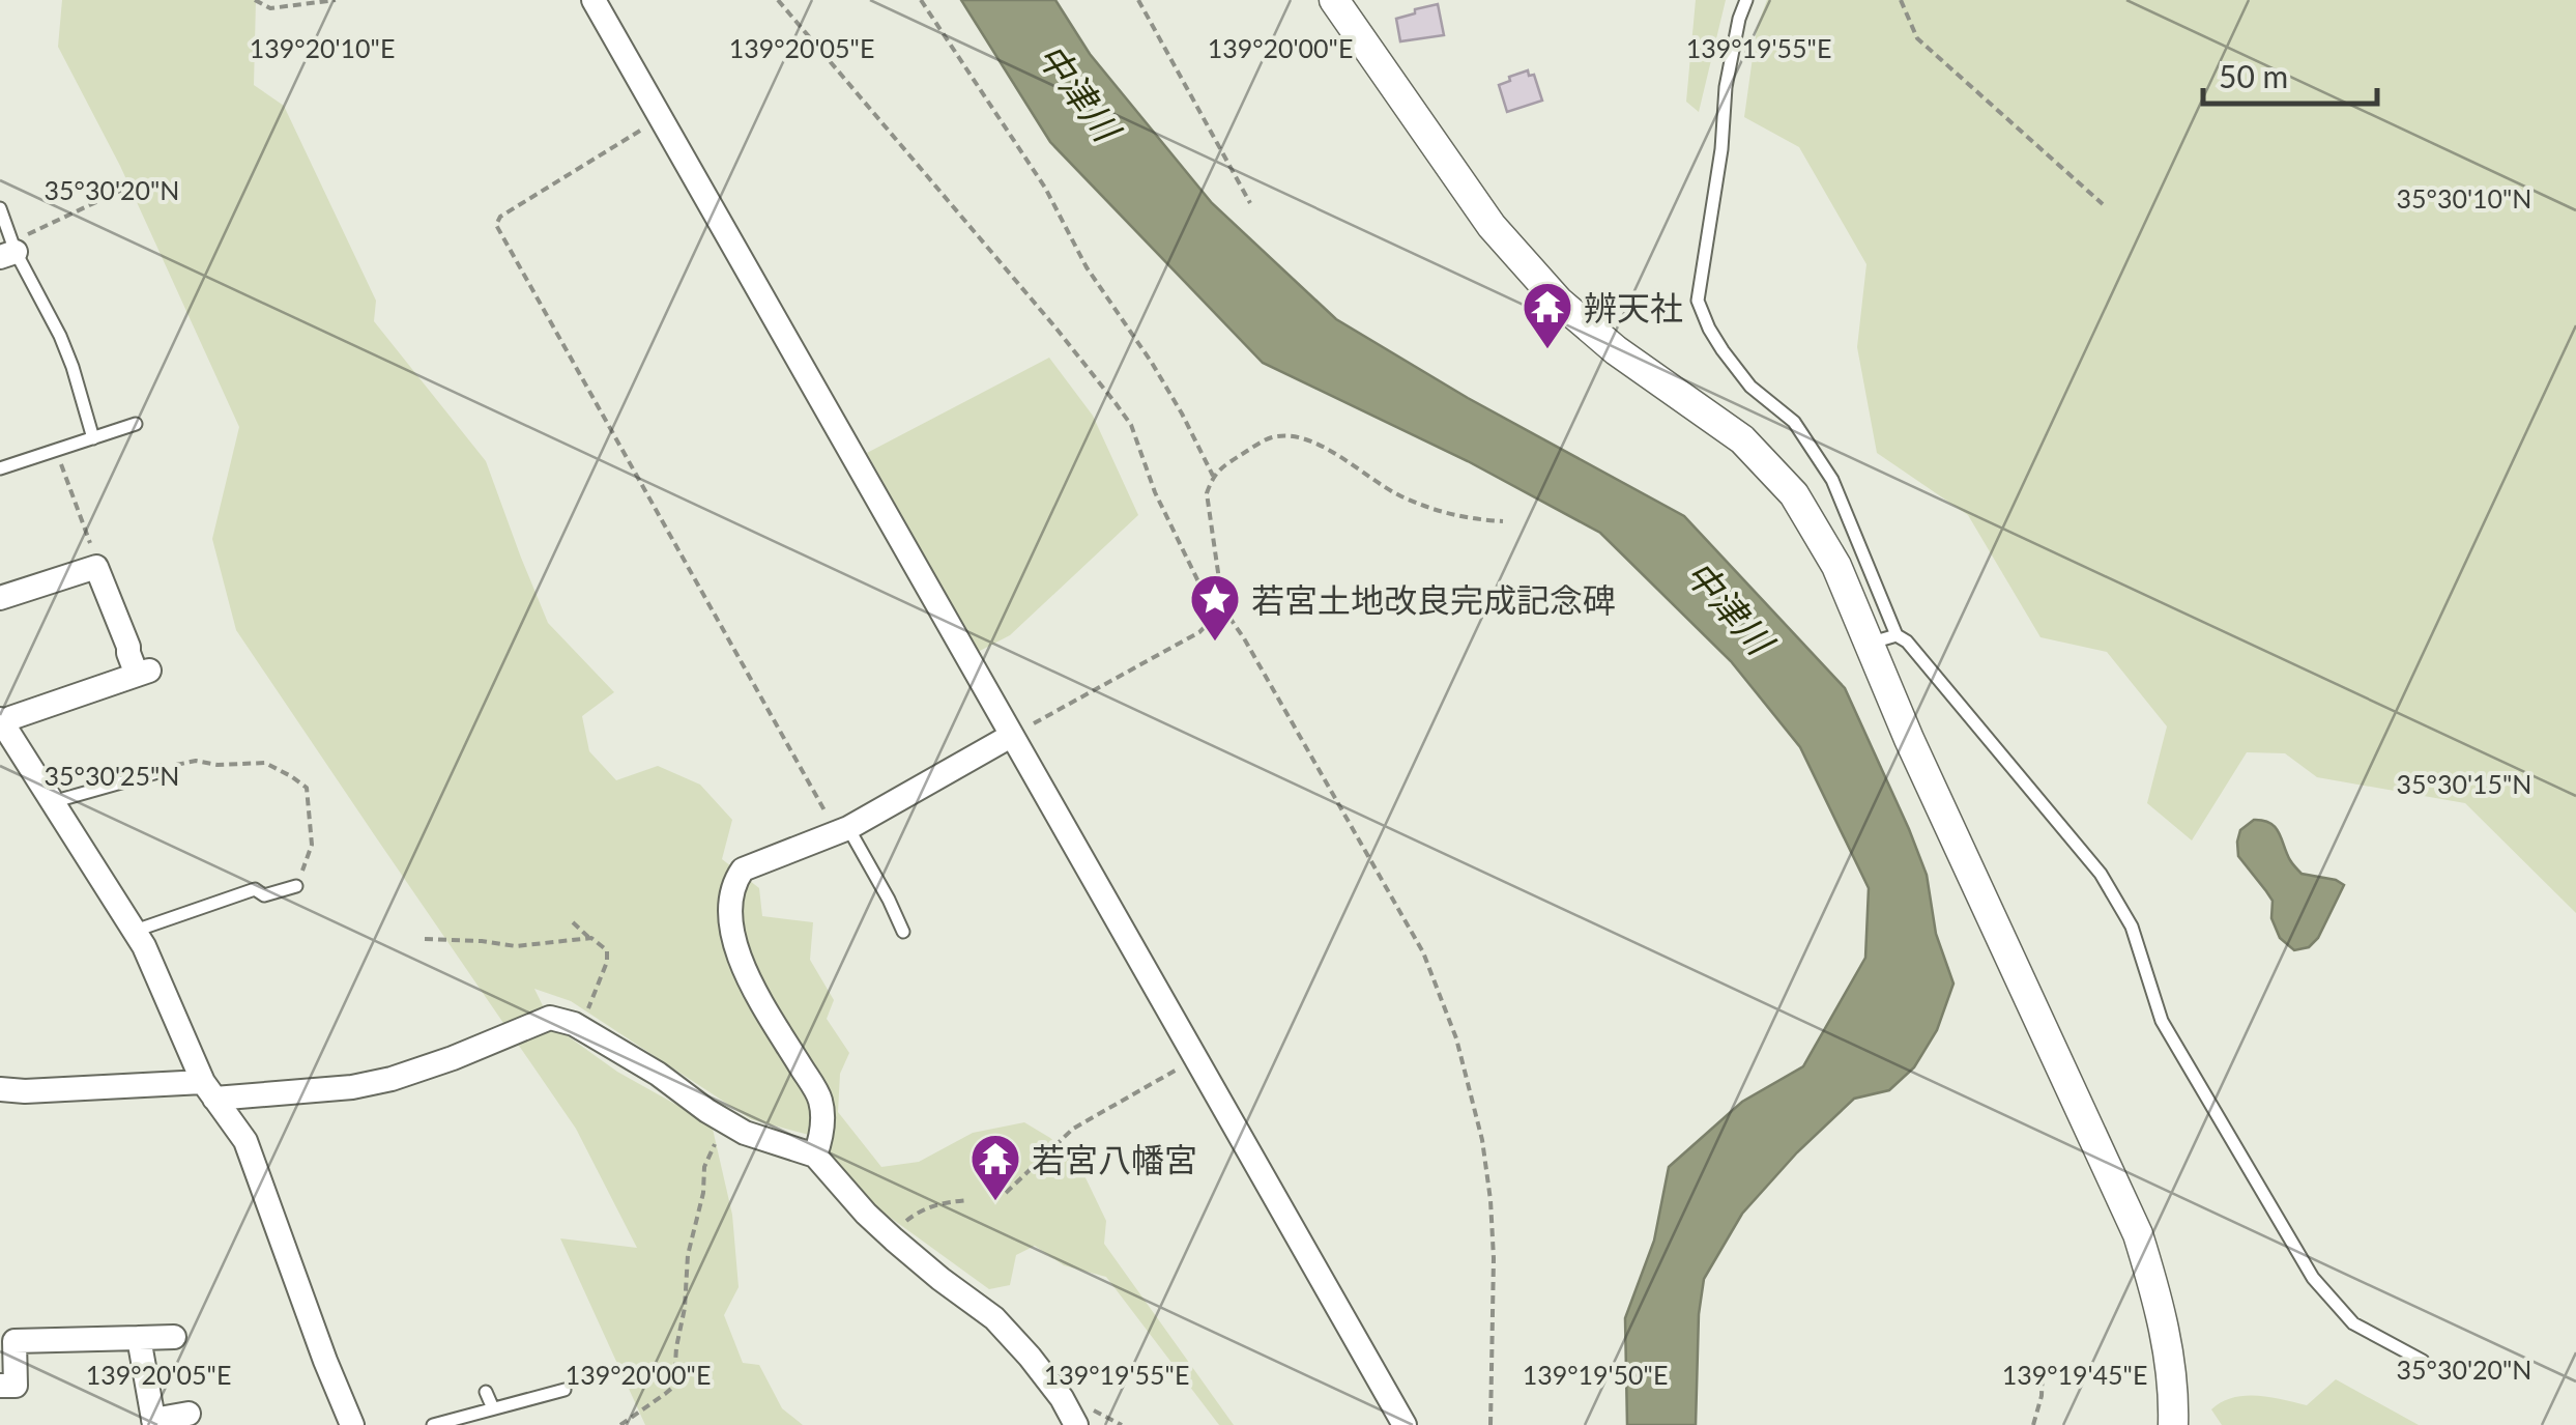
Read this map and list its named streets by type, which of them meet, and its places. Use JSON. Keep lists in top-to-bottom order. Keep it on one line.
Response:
{"water":["中津川"],"places":{"temple":["辨天社","若宮八幡宮"],"place":["若宮土地改良完成記念碑"]},"scale_bar":"50 m","coordinates":["139°20'10\"E","139°20'05\"E","139°20'00\"E","139°19'55\"E","35°30'20\"N","35°30'10\"N","35°30'25\"N","35°30'15\"N","139°19'45\"E","139°19'50\"E"]}
